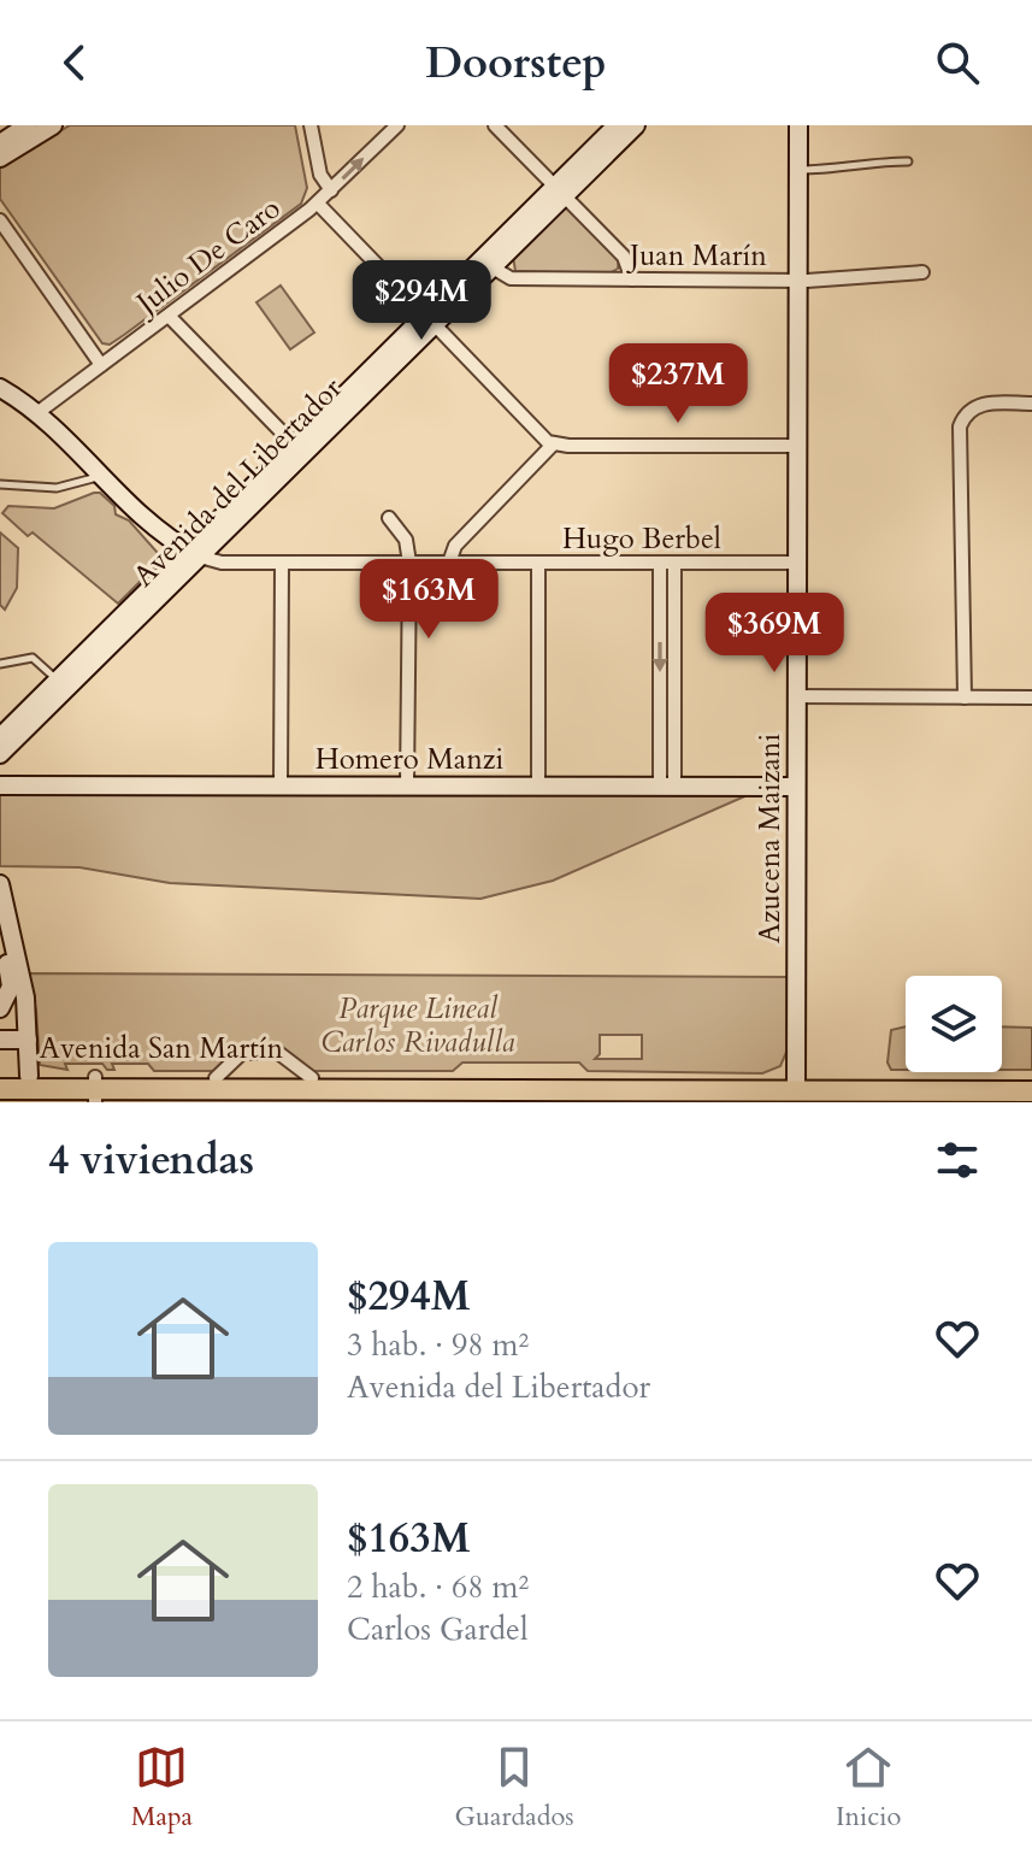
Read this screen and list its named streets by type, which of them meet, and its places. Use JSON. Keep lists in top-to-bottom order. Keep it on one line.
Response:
{"streets":{"highway":["Avenida San Martín"],"main road":["Avenida del Libertador","Homero Manzi","Azucena Maizani"],"street":["Julio De Caro","Juan Marín","Hugo Berbel"]},"crossings":[["Juan Marín","Avenida del Libertador"],["Juan Marín","Azucena Maizani"],["Avenida del Libertador","Hugo Berbel"],["Hugo Berbel","Azucena Maizani"],["Homero Manzi","Azucena Maizani"],["Azucena Maizani","Avenida San Martín"]],"parks":["Parque Lineal Carlos Rivadulla"],"page":{"header":"Doorstep","price":["$294M","$237M","$163M","$369M"],"heading":"4 viviendas","list":[{"name":"$294M","note":"3 hab. · 98 m² · Avenida del Libertador"},{"name":"$163M","note":"2 hab. · 68 m² · Carlos Gardel"}],"tabs":["Mapa","Guardados","Inicio"]}}
